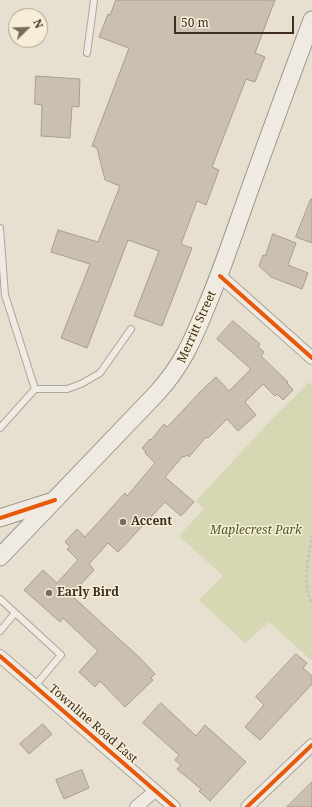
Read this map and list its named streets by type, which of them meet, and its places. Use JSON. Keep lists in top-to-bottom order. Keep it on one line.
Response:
{"streets":{"main road":["Merritt Street"],"street":["Townline Road East"]},"parks":["Maplecrest Park"],"places":["Accent","Early Bird"],"scale_bar":"50 m","north":"top right"}
